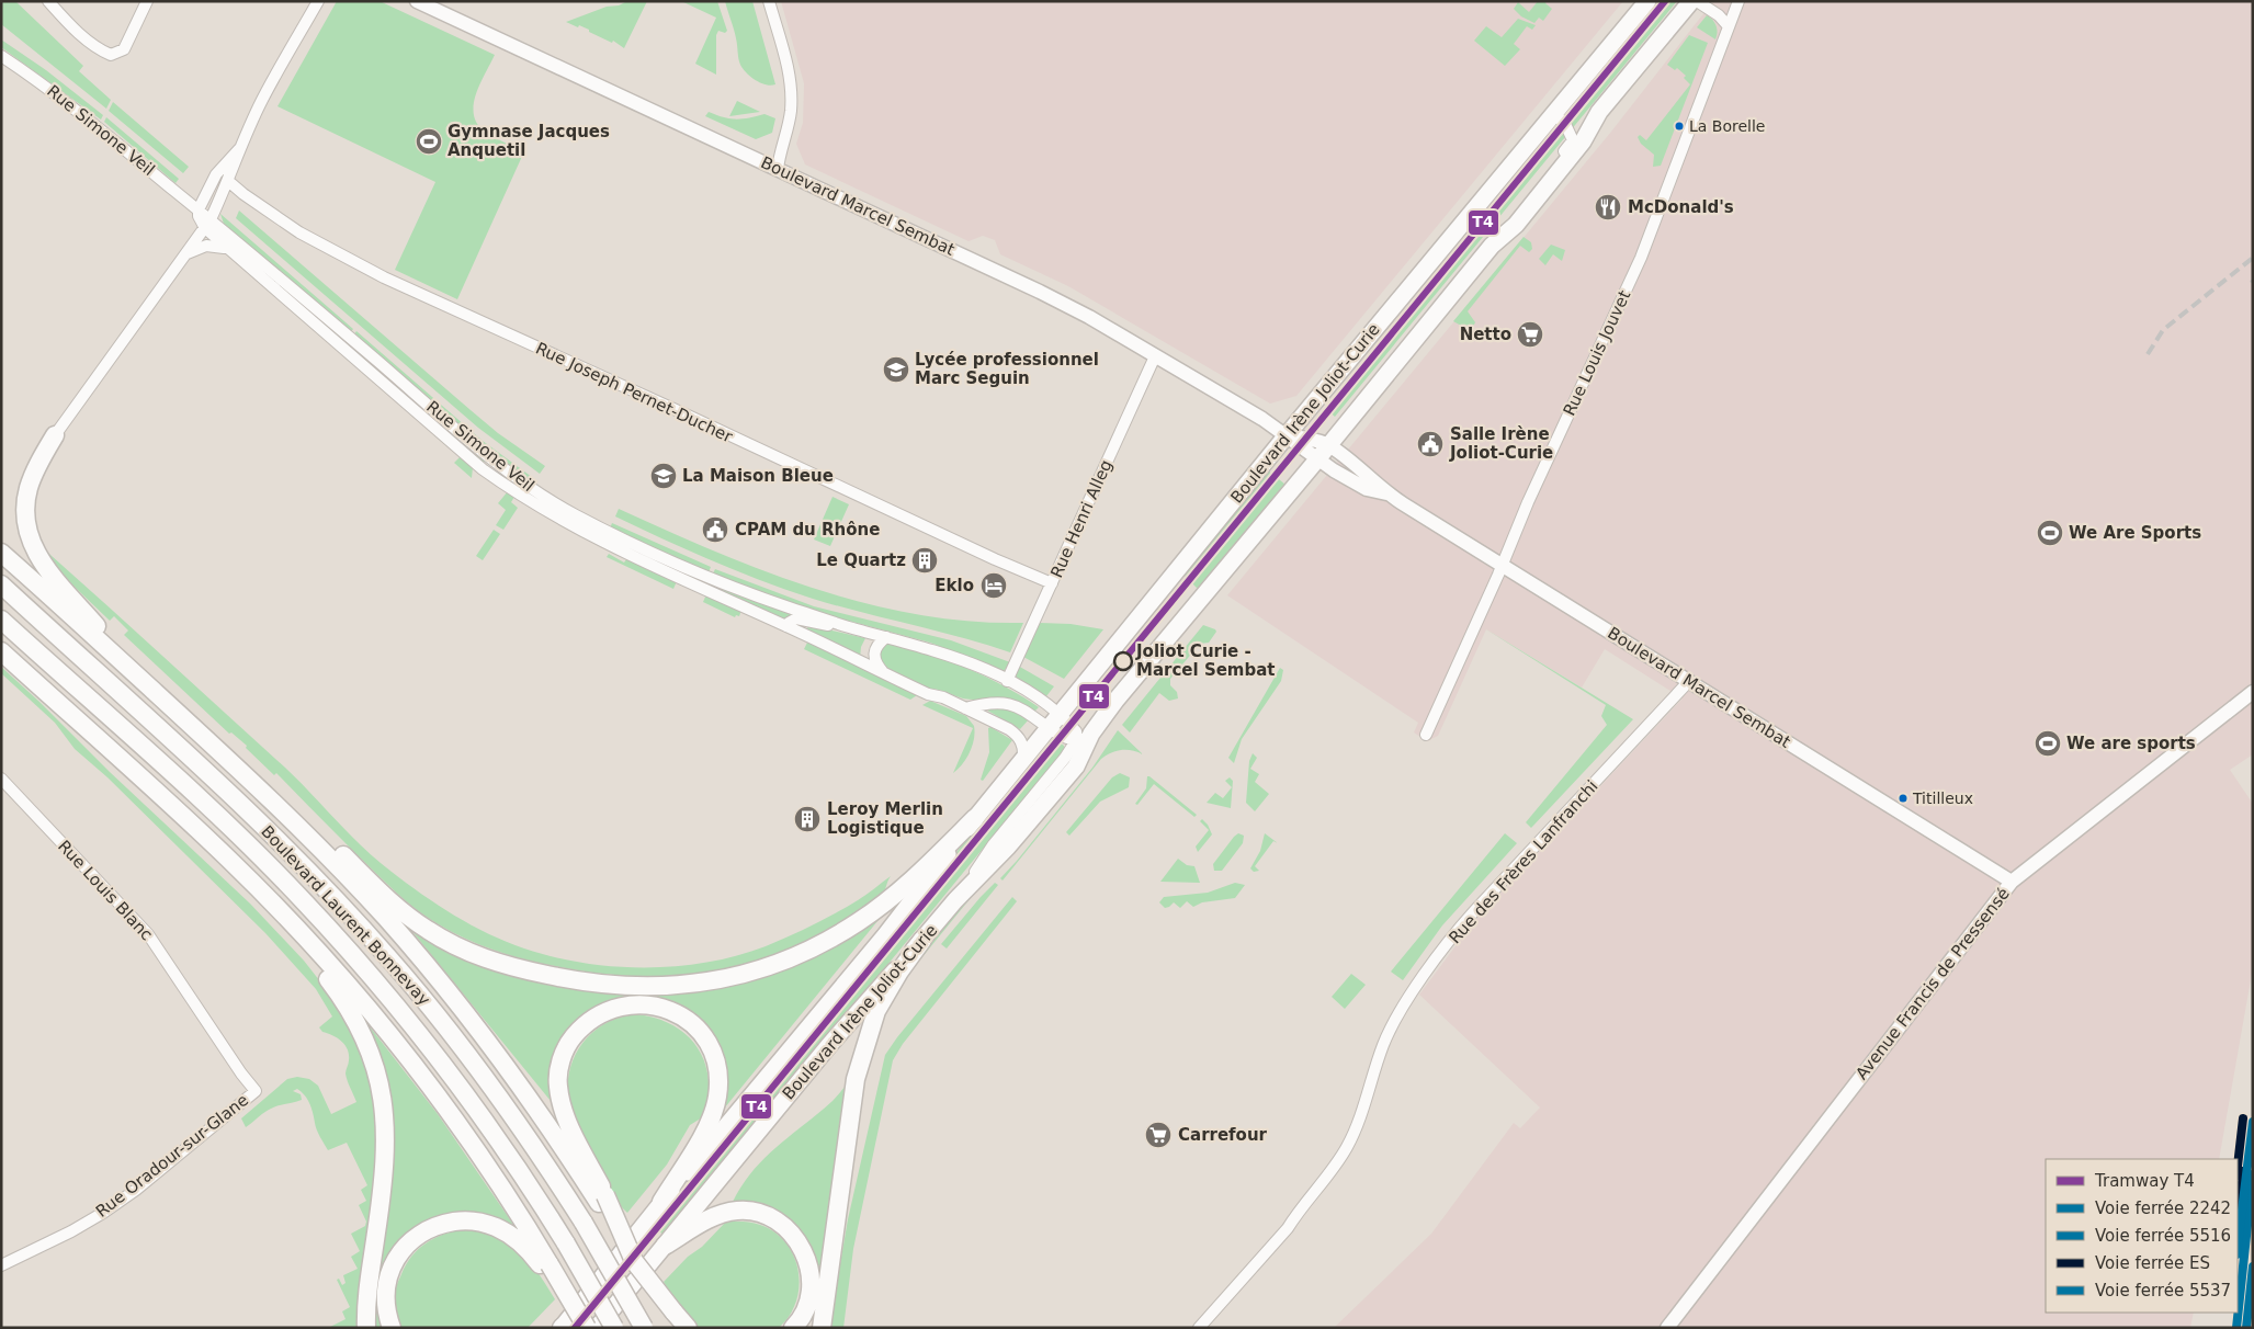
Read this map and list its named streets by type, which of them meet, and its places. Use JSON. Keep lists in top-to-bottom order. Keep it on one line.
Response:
{"streets":{"highway":["Boulevard Laurent Bonnevay"],"main road":["Boulevard Irène Joliot-Curie"],"street":["Rue Simone Veil","Boulevard Marcel Sembat","Rue Louis Jouvet","Rue Joseph Pernet-Ducher","Rue Henri Alleg","Rue des Frères Lanfranchi","Rue Louis Blanc","Avenue Francis de Pressensé","Rue Oradour-sur-Glane"]},"crossings":[["Rue Simone Veil","Boulevard Irène Joliot-Curie"],["Rue Simone Veil","Rue Henri Alleg"],["Boulevard Marcel Sembat","Rue Louis Jouvet"],["Boulevard Marcel Sembat","Boulevard Irène Joliot-Curie"],["Boulevard Marcel Sembat","Rue Henri Alleg"],["Boulevard Marcel Sembat","Rue des Frères Lanfranchi"],["Boulevard Marcel Sembat","Avenue Francis de Pressensé"],["Rue Joseph Pernet-Ducher","Rue Henri Alleg"],["Rue Louis Blanc","Rue Oradour-sur-Glane"]],"places":{"other":["La Borelle","Joliot Curie - Marcel Sembat","Titilleux"],"sports":["Gymnase Jacques Anquetil","We Are Sports","We are sports"],"restaurant":["McDonald's"],"supermarket":["Netto","Carrefour"],"school or university":["Lycée professionnel Marc Seguin","La Maison Bleue"],"public building":["Salle Irène Joliot-Curie","CPAM du Rhône"],"building":["Le Quartz","Leroy Merlin Logistique"],"hotel":["Eklo"]},"lines":["tram line T4","rail line ES","rail line 5537","rail line 2242","rail line 5516"],"legend":["Tramway T4","Voie ferrée 2242","Voie ferrée 5516","Voie ferrée ES","Voie ferrée 5537"]}
